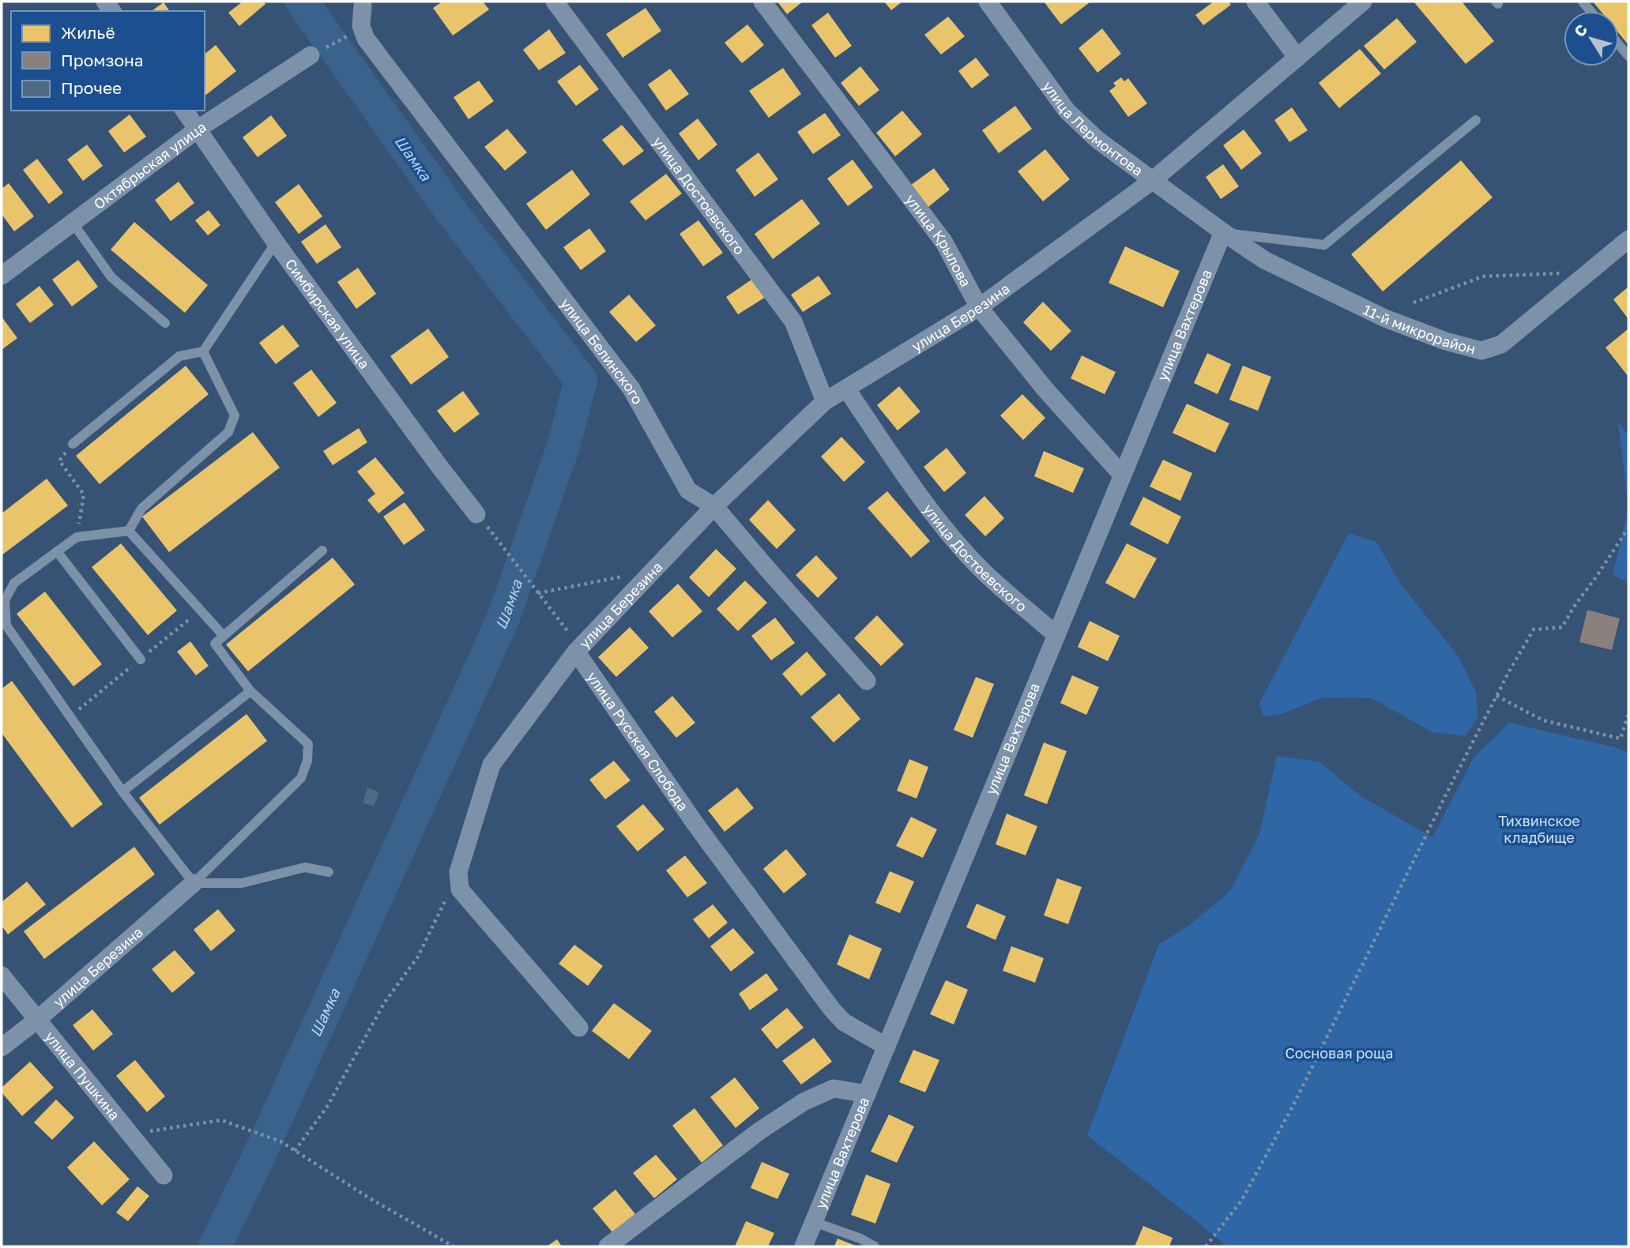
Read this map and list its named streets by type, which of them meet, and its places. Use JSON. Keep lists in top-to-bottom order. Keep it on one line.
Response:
{"streets":{"street":["улица Лермонтова","Октябрьская улица","улица Достоевского","улица Крылова","Симбирская улица","улица Березина","улица Вахтерова","11-й микрорайон","улица Белинского","улица Русская Слобода","улица Пушкина"]},"crossings":[["улица Лермонтова","улица Березина"],["улица Лермонтова","улица Вахтерова"],["улица Лермонтова","11-й микрорайон"],["Октябрьская улица","Симбирская улица"],["улица Достоевского","улица Березина"],["улица Достоевского","улица Вахтерова"],["улица Крылова","улица Березина"],["улица Крылова","улица Вахтерова"],["улица Березина","улица Белинского"],["улица Березина","улица Русская Слобода"],["улица Березина","улица Пушкина"],["улица Вахтерова","11-й микрорайон"],["улица Вахтерова","улица Русская Слобода"]],"water":["Шамка"],"parks":["Тихвинское кладбище","Сосновая роща"],"legend":["Жильё","Промзона","Прочее"],"north":"top left"}
